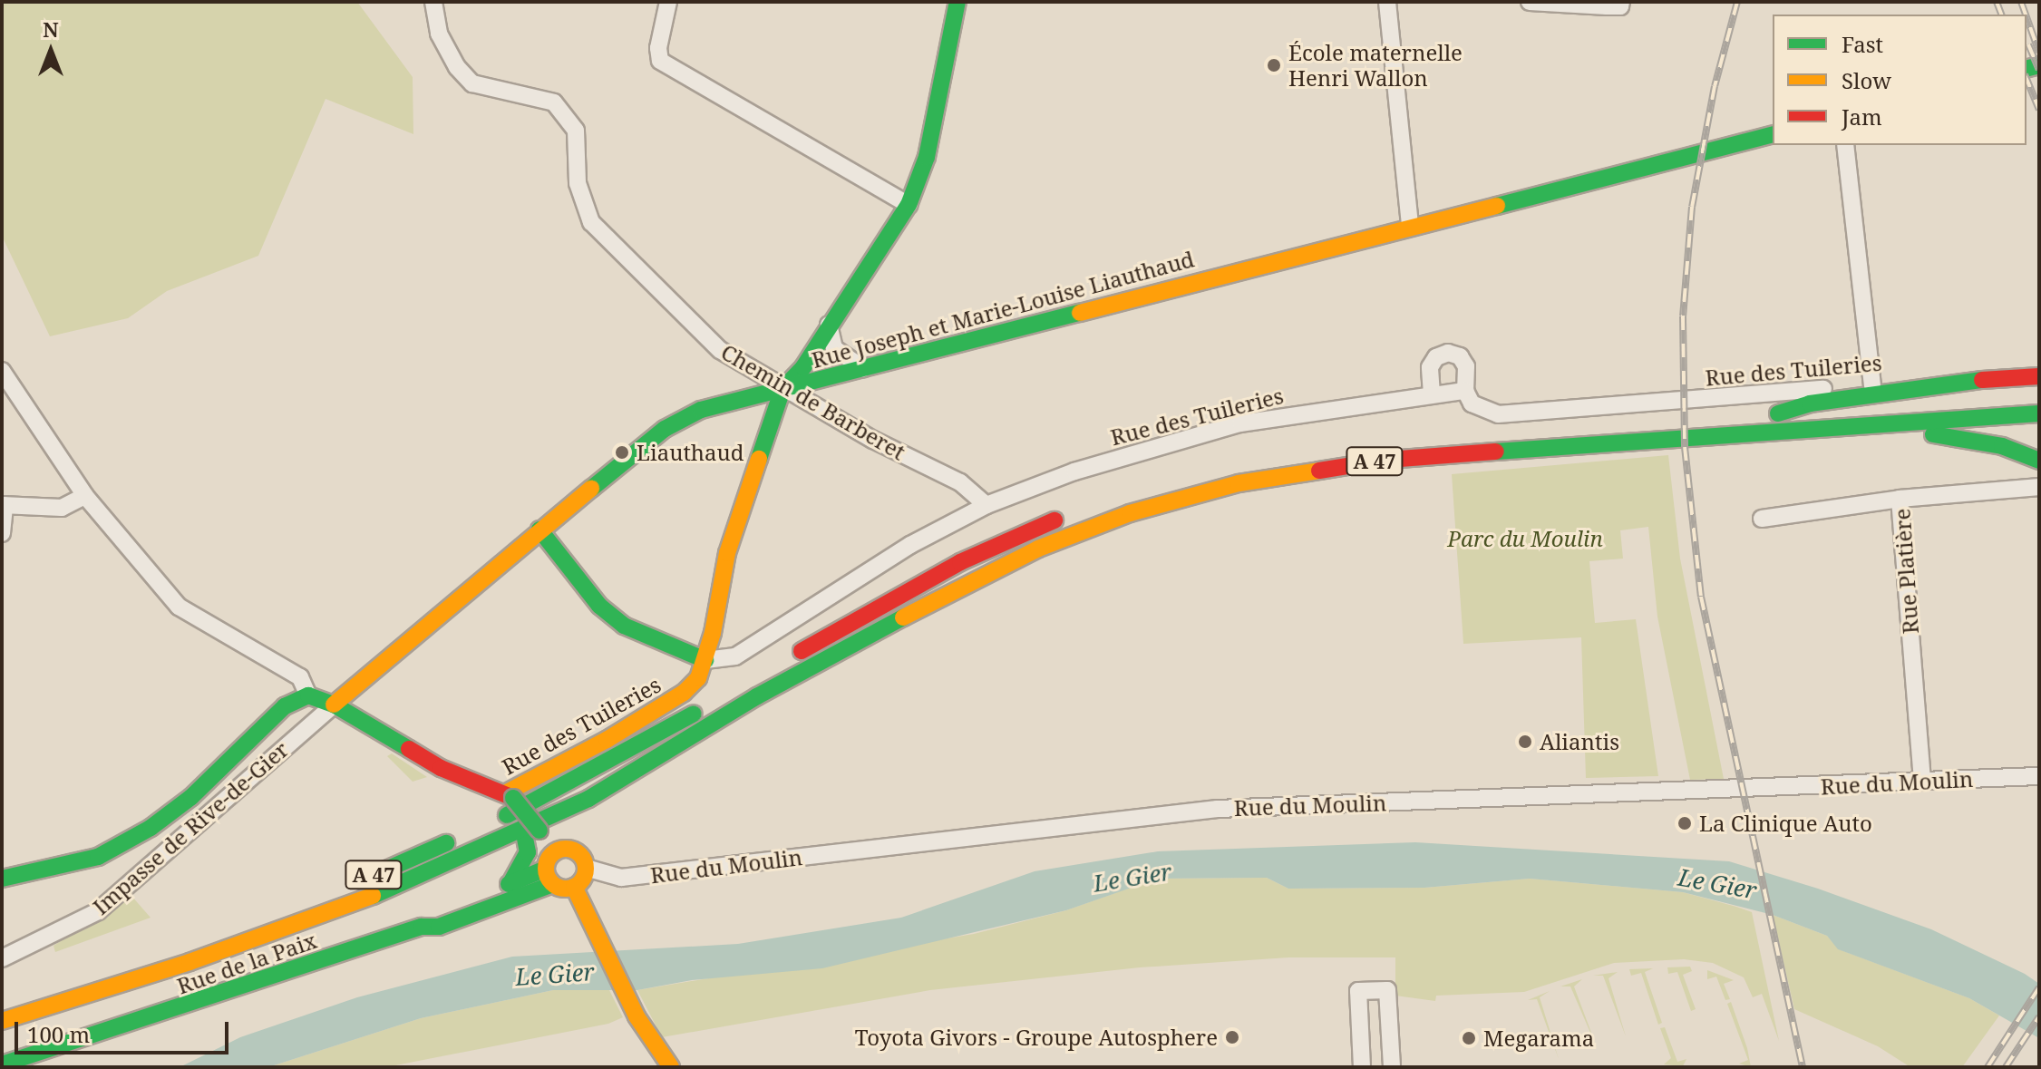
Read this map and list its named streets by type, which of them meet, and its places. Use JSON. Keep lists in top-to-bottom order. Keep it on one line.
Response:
{"streets":{"main road":["Rue Joseph et Marie-Louise Liauthaud","Rue des Tuileries","A 47","Rue de la Paix"],"street":["Chemin de Barberet","Rue Platière","Rue du Moulin","Impasse de Rive-de-Gier"]},"crossings":[["Rue Joseph et Marie-Louise Liauthaud","Chemin de Barberet"],["Rue Joseph et Marie-Louise Liauthaud","Impasse de Rive-de-Gier"],["Rue des Tuileries","Chemin de Barberet"],["Rue Platière","Rue du Moulin"]],"water":["Le Gier"],"parks":["Parc du Moulin"],"places":["École maternelle Henri Wallon","Liauthaud","Aliantis","La Clinique Auto","Toyota Givors - Groupe Autosphere","Megarama"],"legend":["Fast","Slow","Jam"],"scale_bar":"100 m","north":"top"}
